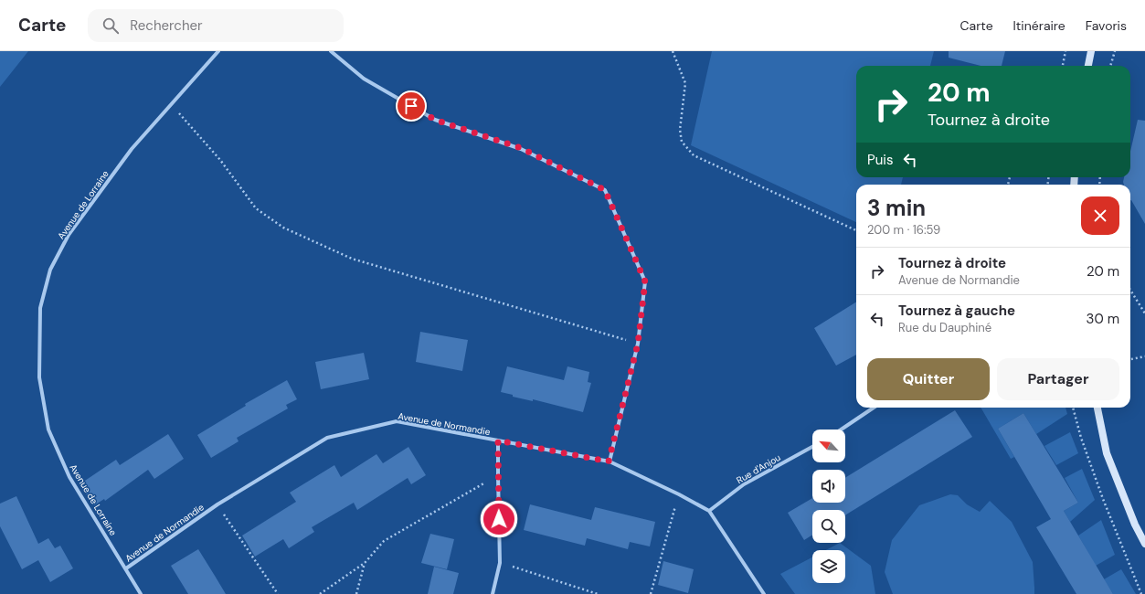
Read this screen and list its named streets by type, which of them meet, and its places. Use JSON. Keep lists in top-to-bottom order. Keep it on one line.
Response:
{"streets":{"street":["Avenue de Lorraine","Avenue de Normandie","Rue d'Anjou"]},"crossings":[["Avenue de Lorraine","Avenue de Normandie"],["Avenue de Normandie","Rue d'Anjou"]],"north":"top left","page":{"header":"Carte","search":"Rechercher","nav":["Carte","Itinéraire","Favoris"],"turn":["20 m","Tournez à droite"],"then":"Puis","heading":["3 min","200 m · 16:59"],"list":[{"name":"Tournez à droite","note":"Avenue de Normandie","value":"20 m"},{"name":"Tournez à gauche","note":"Rue du Dauphiné","value":"30 m"}],"buttons":["Quitter","Partager"]}}
